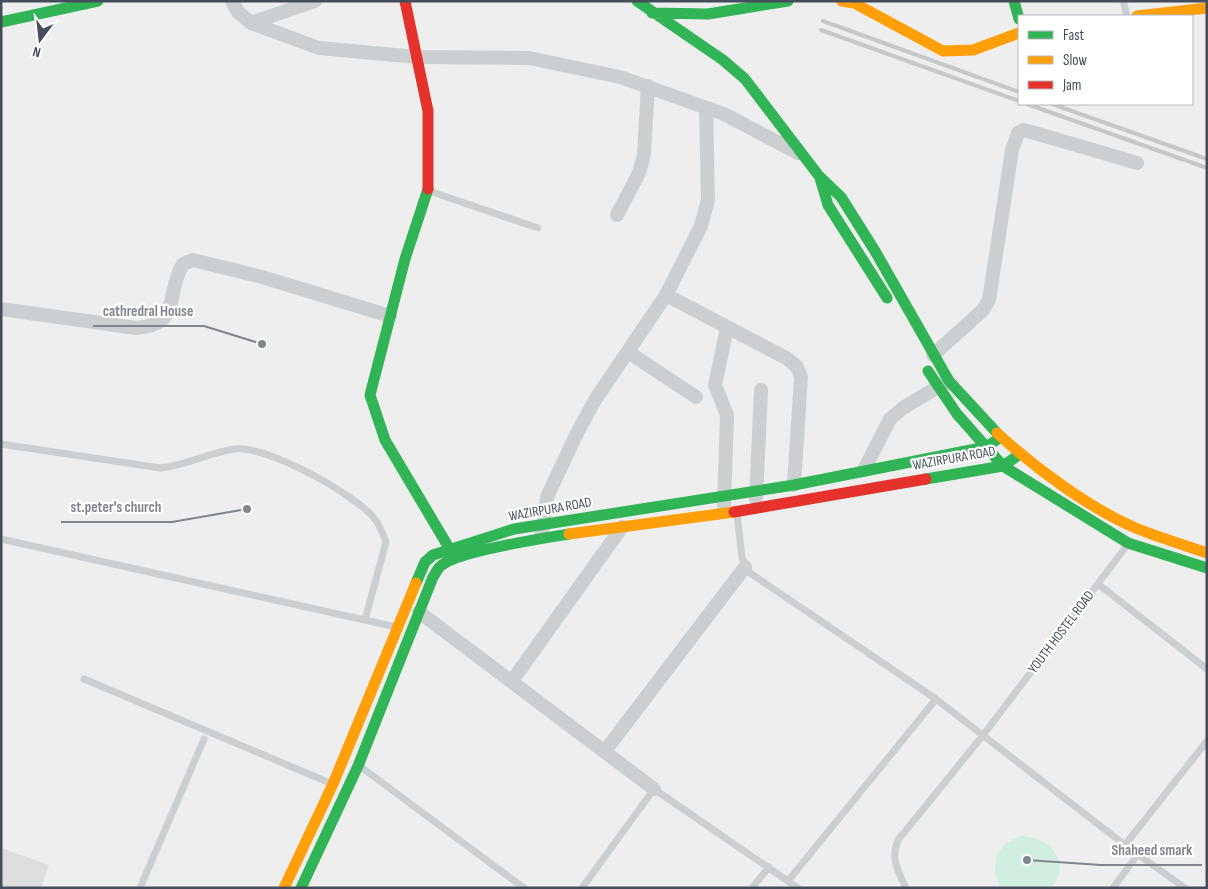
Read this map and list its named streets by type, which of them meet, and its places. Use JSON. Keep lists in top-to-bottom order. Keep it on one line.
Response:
{"streets":{"main road":["WAZIRPURA ROAD"],"lane":["YOUTH HOSTEL ROAD"]},"places":["cathredral House","st.peter's church","Shaheed smark"],"legend":["Fast","Slow","Jam"],"north":"bottom"}
